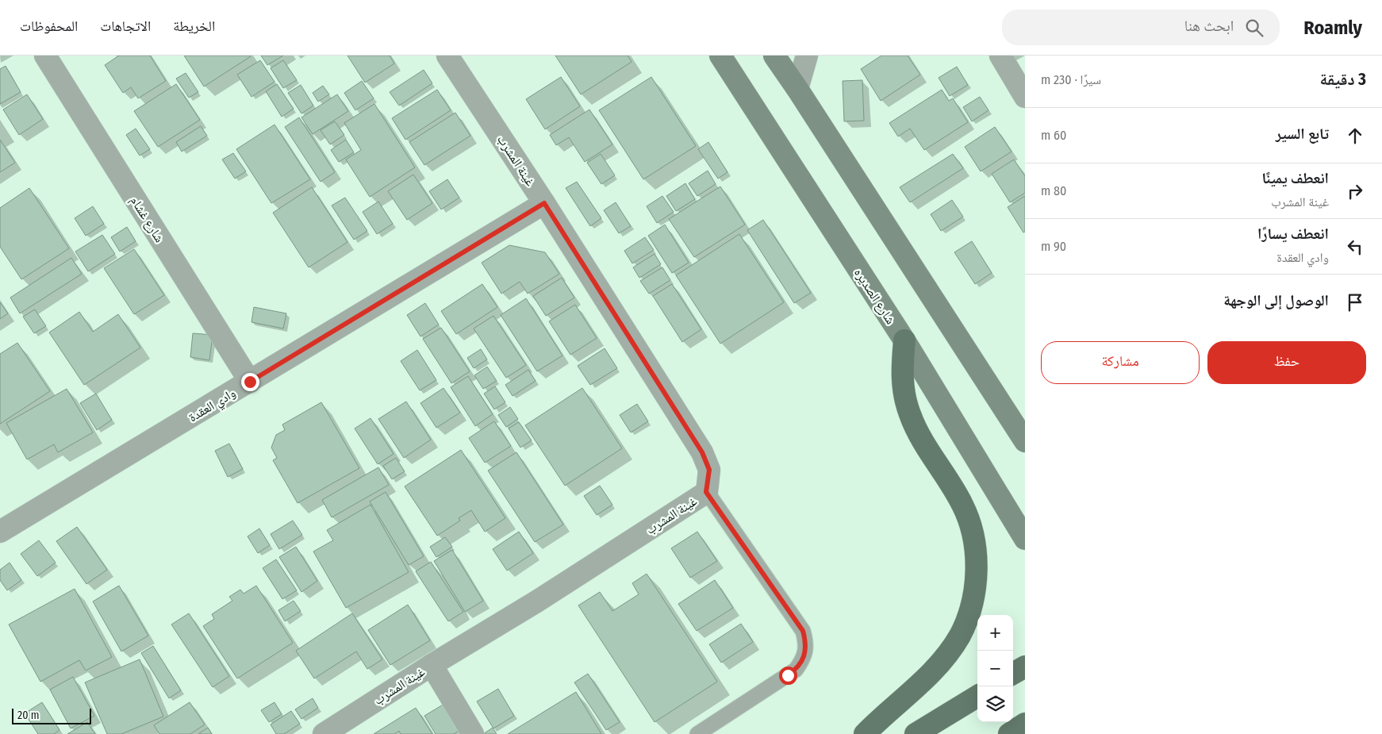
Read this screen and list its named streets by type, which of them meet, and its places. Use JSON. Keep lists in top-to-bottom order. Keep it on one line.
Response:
{"streets":{"main road":["شارع الصديره"],"street":["غينة المشرب","شارع غشام","وادي العقدة"]},"crossings":[["غينة المشرب","وادي العقدة"],["شارع غشام","وادي العقدة"]],"scale_bar":"20 m","page":{"header":"Roamly","search":"ابحث هنا","nav":["الخريطة","الاتجاهات","المحفوظات"],"heading":["3 دقيقة","سيرًا · 230 m"],"list":[["تابع السير","60 m"],["انعطف يمينًا","غينة المشرب","80 m"],["انعطف يسارًا","وادي العقدة","90 m"],"الوصول إلى الوجهة"],"buttons":["حفظ","مشاركة"],"map_buttons":["+","−"],"scale":"20 m"}}
